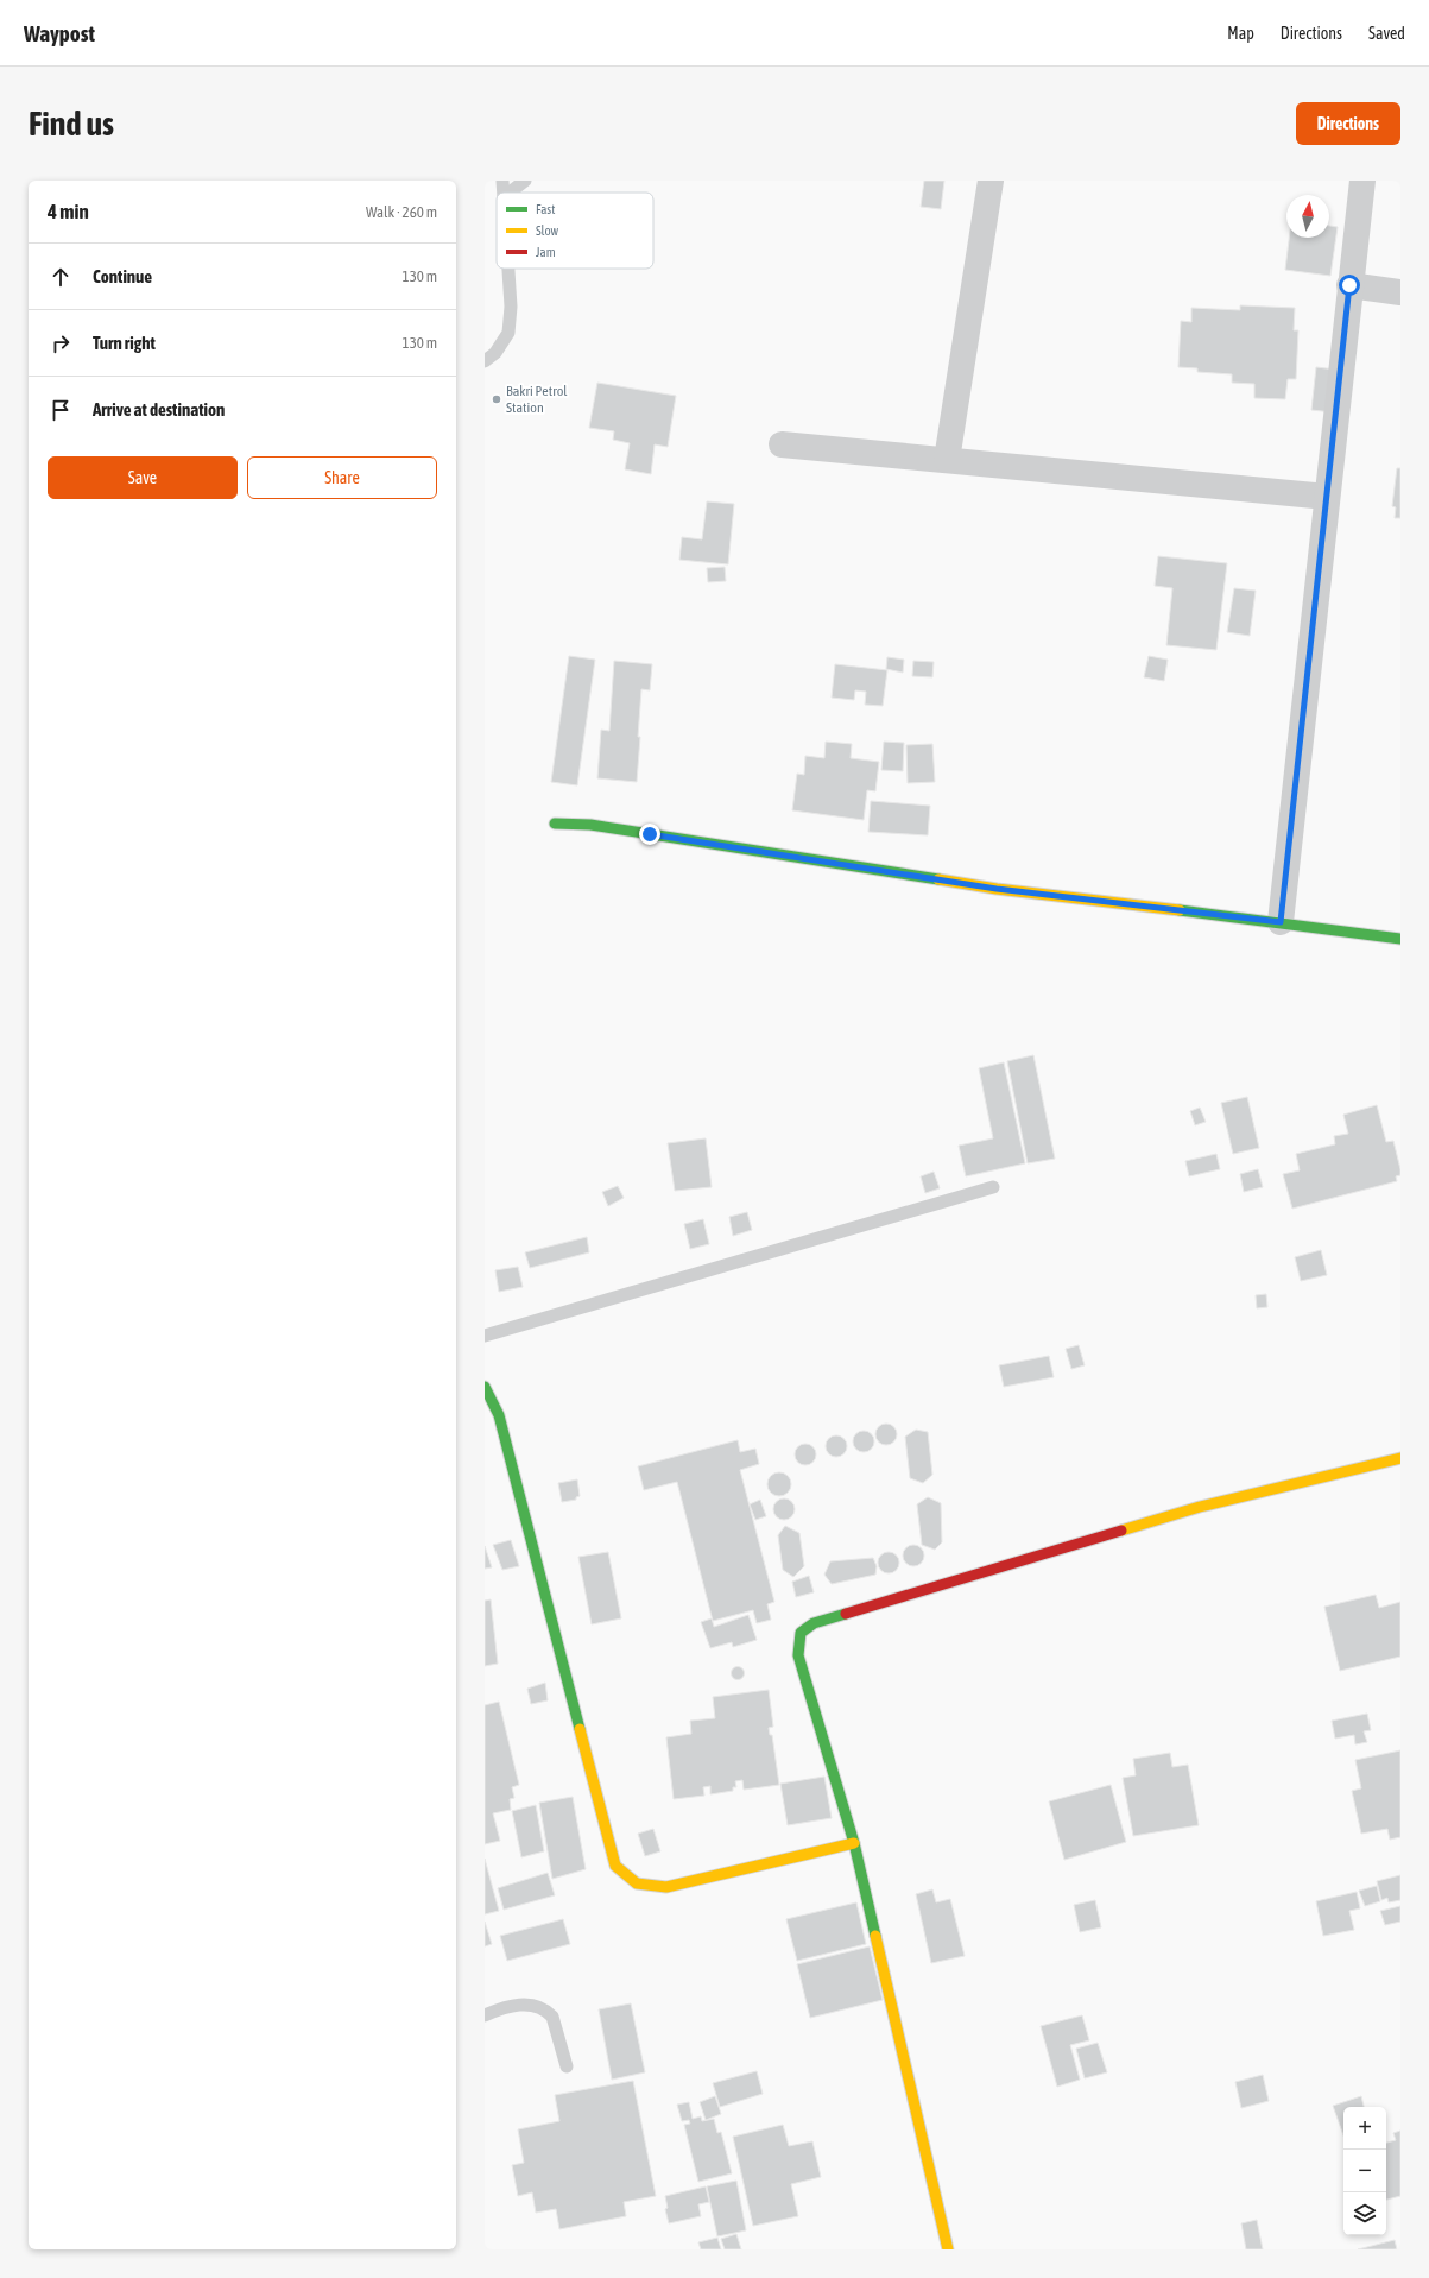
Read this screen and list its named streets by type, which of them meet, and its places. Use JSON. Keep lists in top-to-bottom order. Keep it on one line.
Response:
{"places":["Bakri Petrol Station"],"legend":["Fast","Slow","Jam"],"north":"top","page":{"header":"Waypost","nav":["Map","Directions","Saved"],"buttons":["Directions",["Save","Share"]],"title":"Find us","heading":["4 min","Walk · 260 m"],"list":[["Continue","130 m"],["Turn right","130 m"],"Arrive at destination"],"map_buttons":["+","−"]}}
